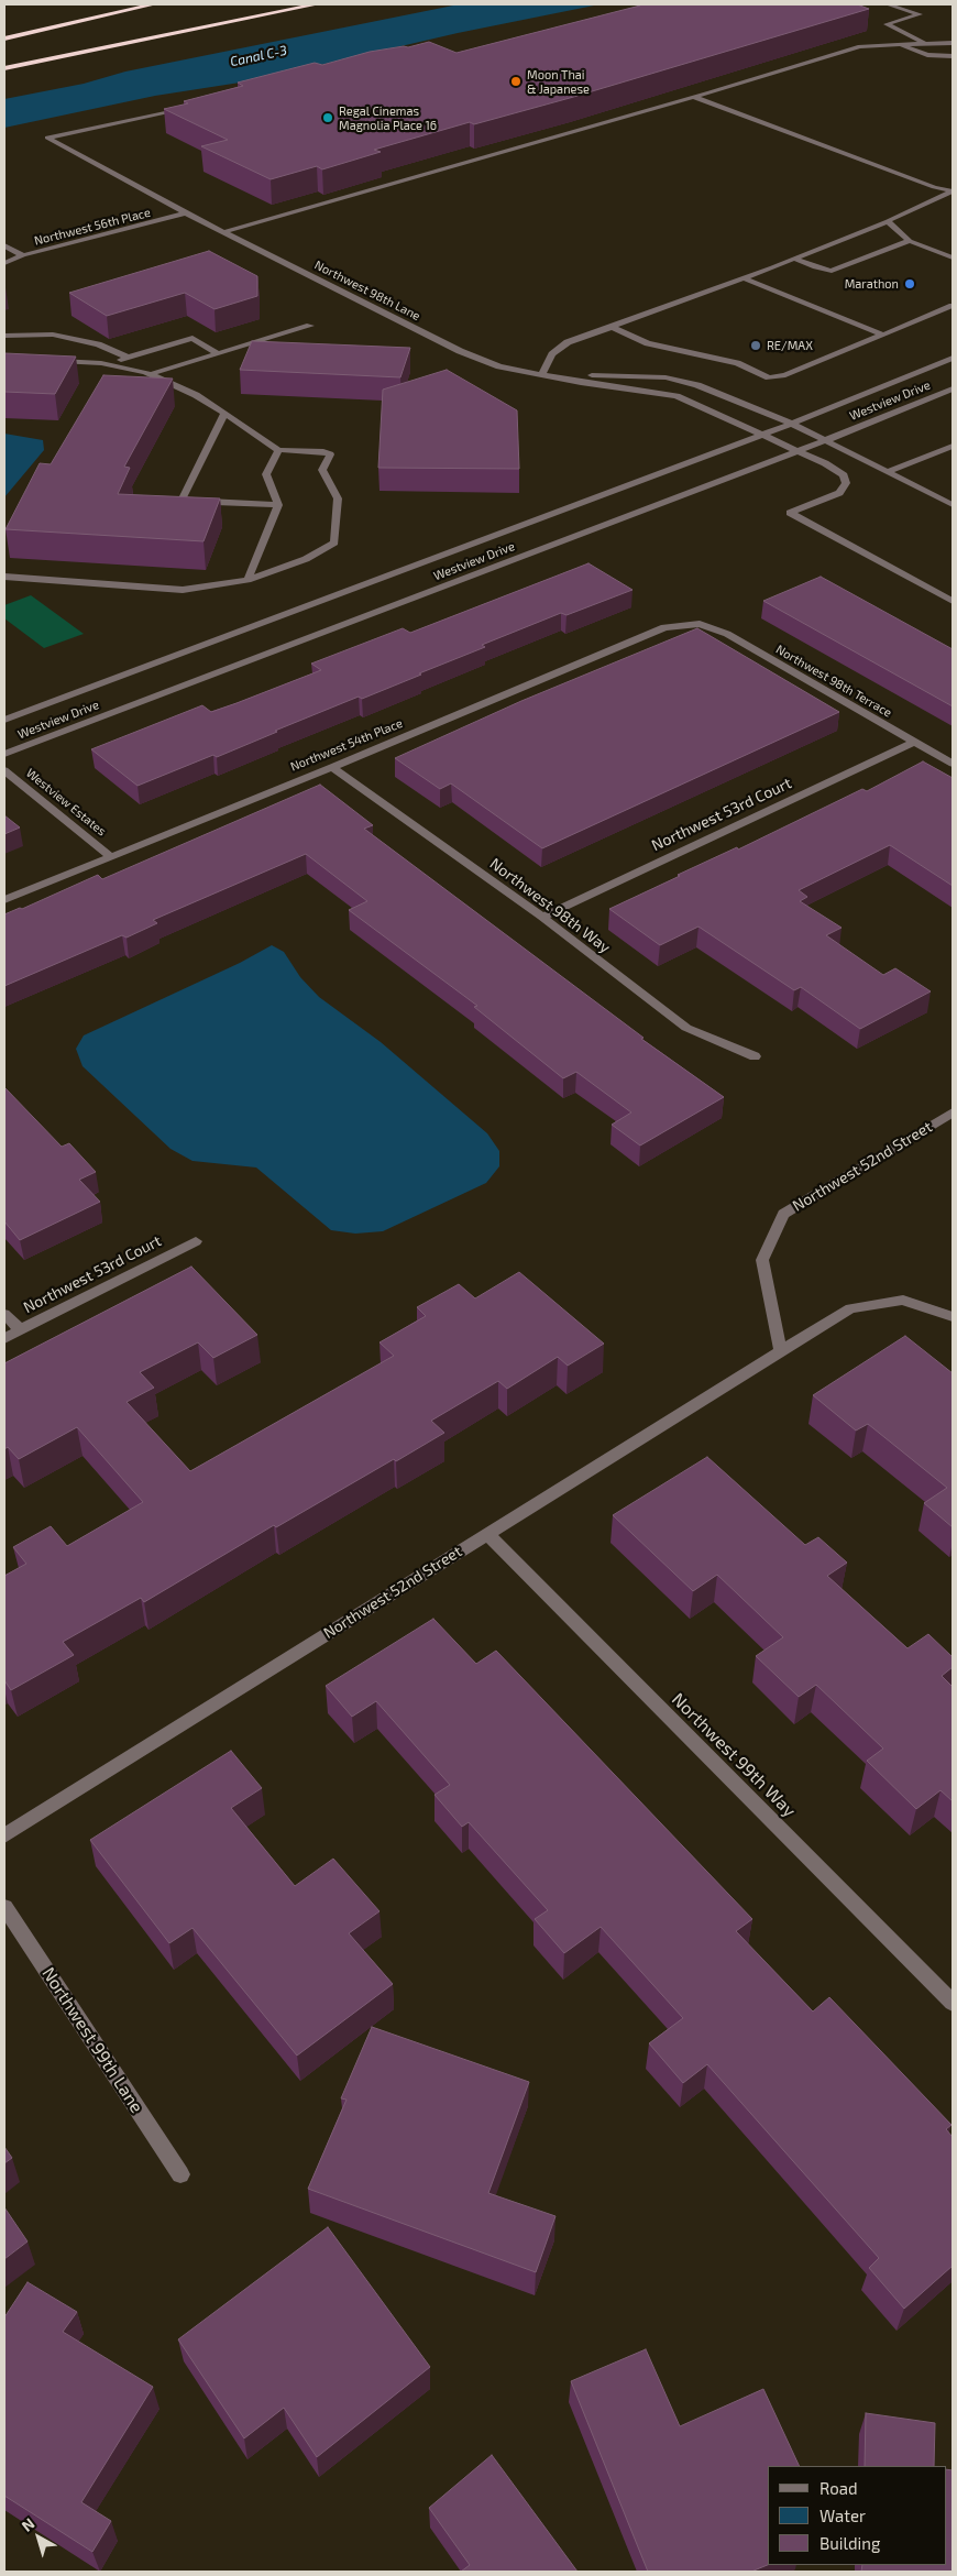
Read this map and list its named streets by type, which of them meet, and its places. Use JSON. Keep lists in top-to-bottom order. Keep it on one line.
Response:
{"streets":{"street":["Northwest 56th Place","Northwest 98th Lane","Westview Drive","Northwest 98th Terrace","Northwest 54th Place","Westview Estates","Northwest 53rd Court","Northwest 98th Way","Northwest 52nd Street","Northwest 99th Way","Northwest 99th Lane"]},"crossings":[["Northwest 56th Place","Northwest 98th Lane"],["Northwest 98th Lane","Westview Drive"],["Northwest 98th Terrace","Northwest 54th Place"],["Northwest 98th Terrace","Northwest 53rd Court"],["Northwest 54th Place","Westview Estates"],["Northwest 54th Place","Northwest 98th Way"],["Northwest 53rd Court","Northwest 98th Way"],["Northwest 52nd Street","Northwest 99th Way"]],"water":["Canal C-3"],"places":["Moon Thai & Japanese","Regal Cinemas Magnolia Place 16","Marathon","RE/MAX"],"legend":["Road","Water","Building"],"north":"top left"}
